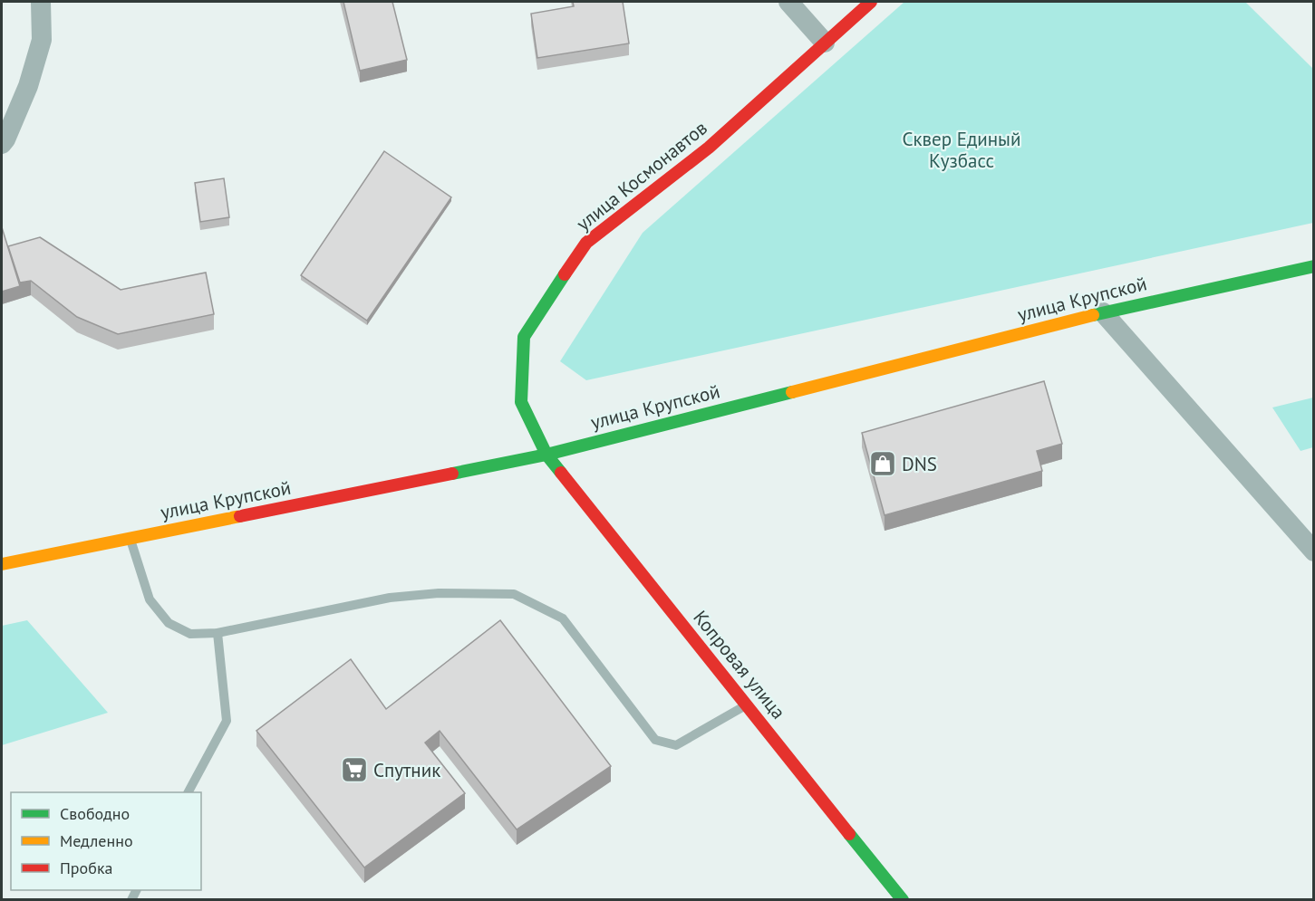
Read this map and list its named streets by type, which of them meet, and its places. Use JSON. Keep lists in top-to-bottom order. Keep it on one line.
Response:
{"streets":{"street":["улица Космонавтов","улица Крупской","Копровая улица"]},"crossings":[["улица Космонавтов","улица Крупской"],["улица Космонавтов","Копровая улица"],["улица Крупской","Копровая улица"]],"parks":["Сквер Единый Кузбасс"],"places":{"shop":["DNS"],"supermarket":["Спутник"]},"legend":["Свободно","Медленно","Пробка"]}
